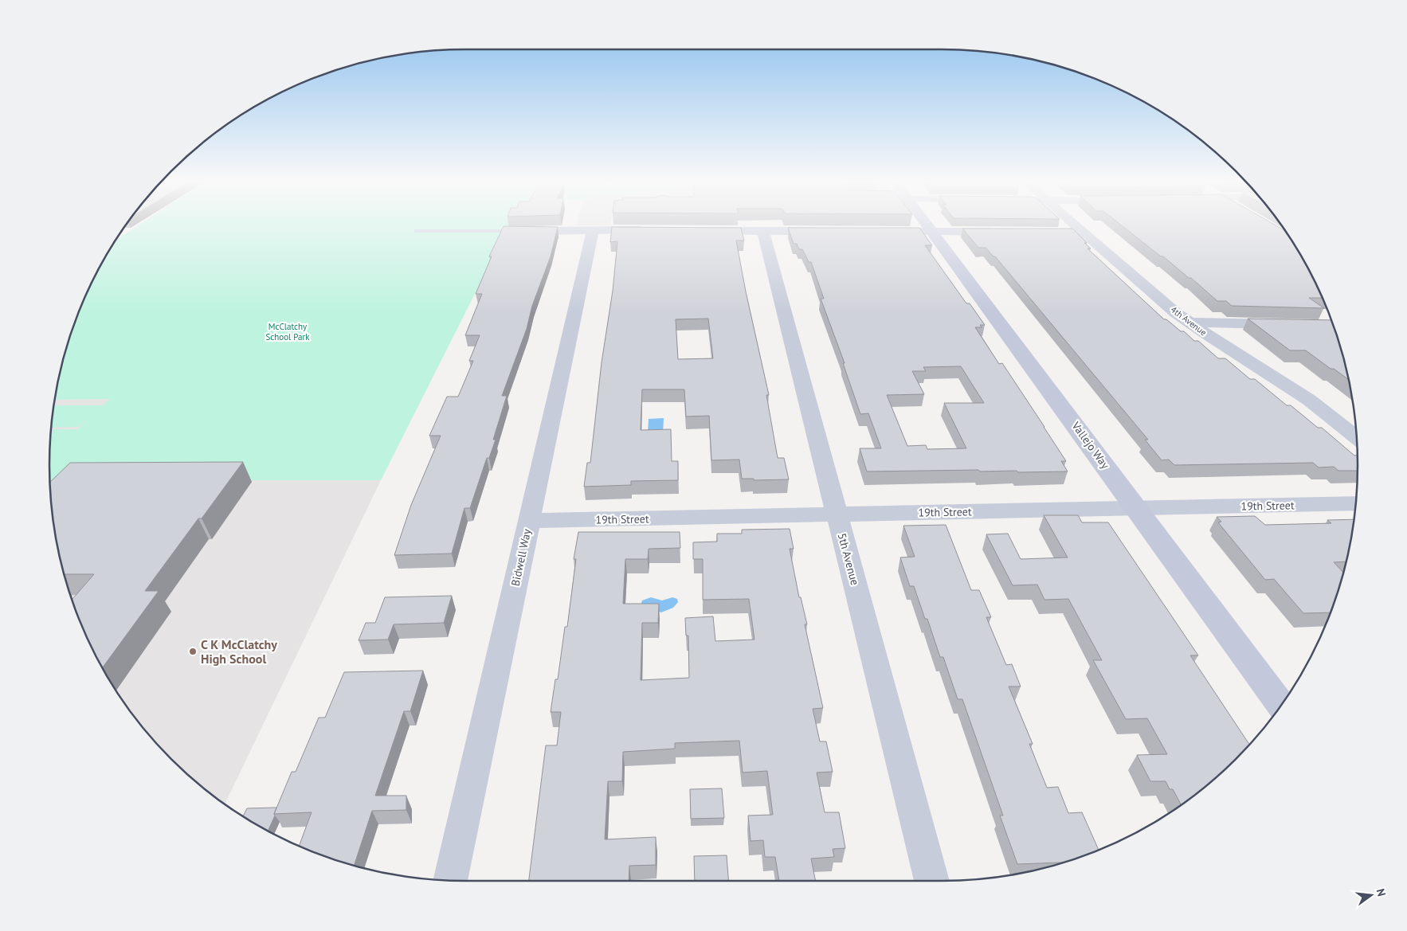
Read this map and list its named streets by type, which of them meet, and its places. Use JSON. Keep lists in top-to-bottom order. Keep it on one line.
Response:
{"streets":{"street":["4th Avenue","Vallejo Way","19th Street","Bidwell Way","5th Avenue"]},"crossings":[["Vallejo Way","19th Street"],["19th Street","Bidwell Way"],["19th Street","5th Avenue"]],"parks":["McClatchy School Park"],"places":["C K McClatchy High School"],"north":"right"}
